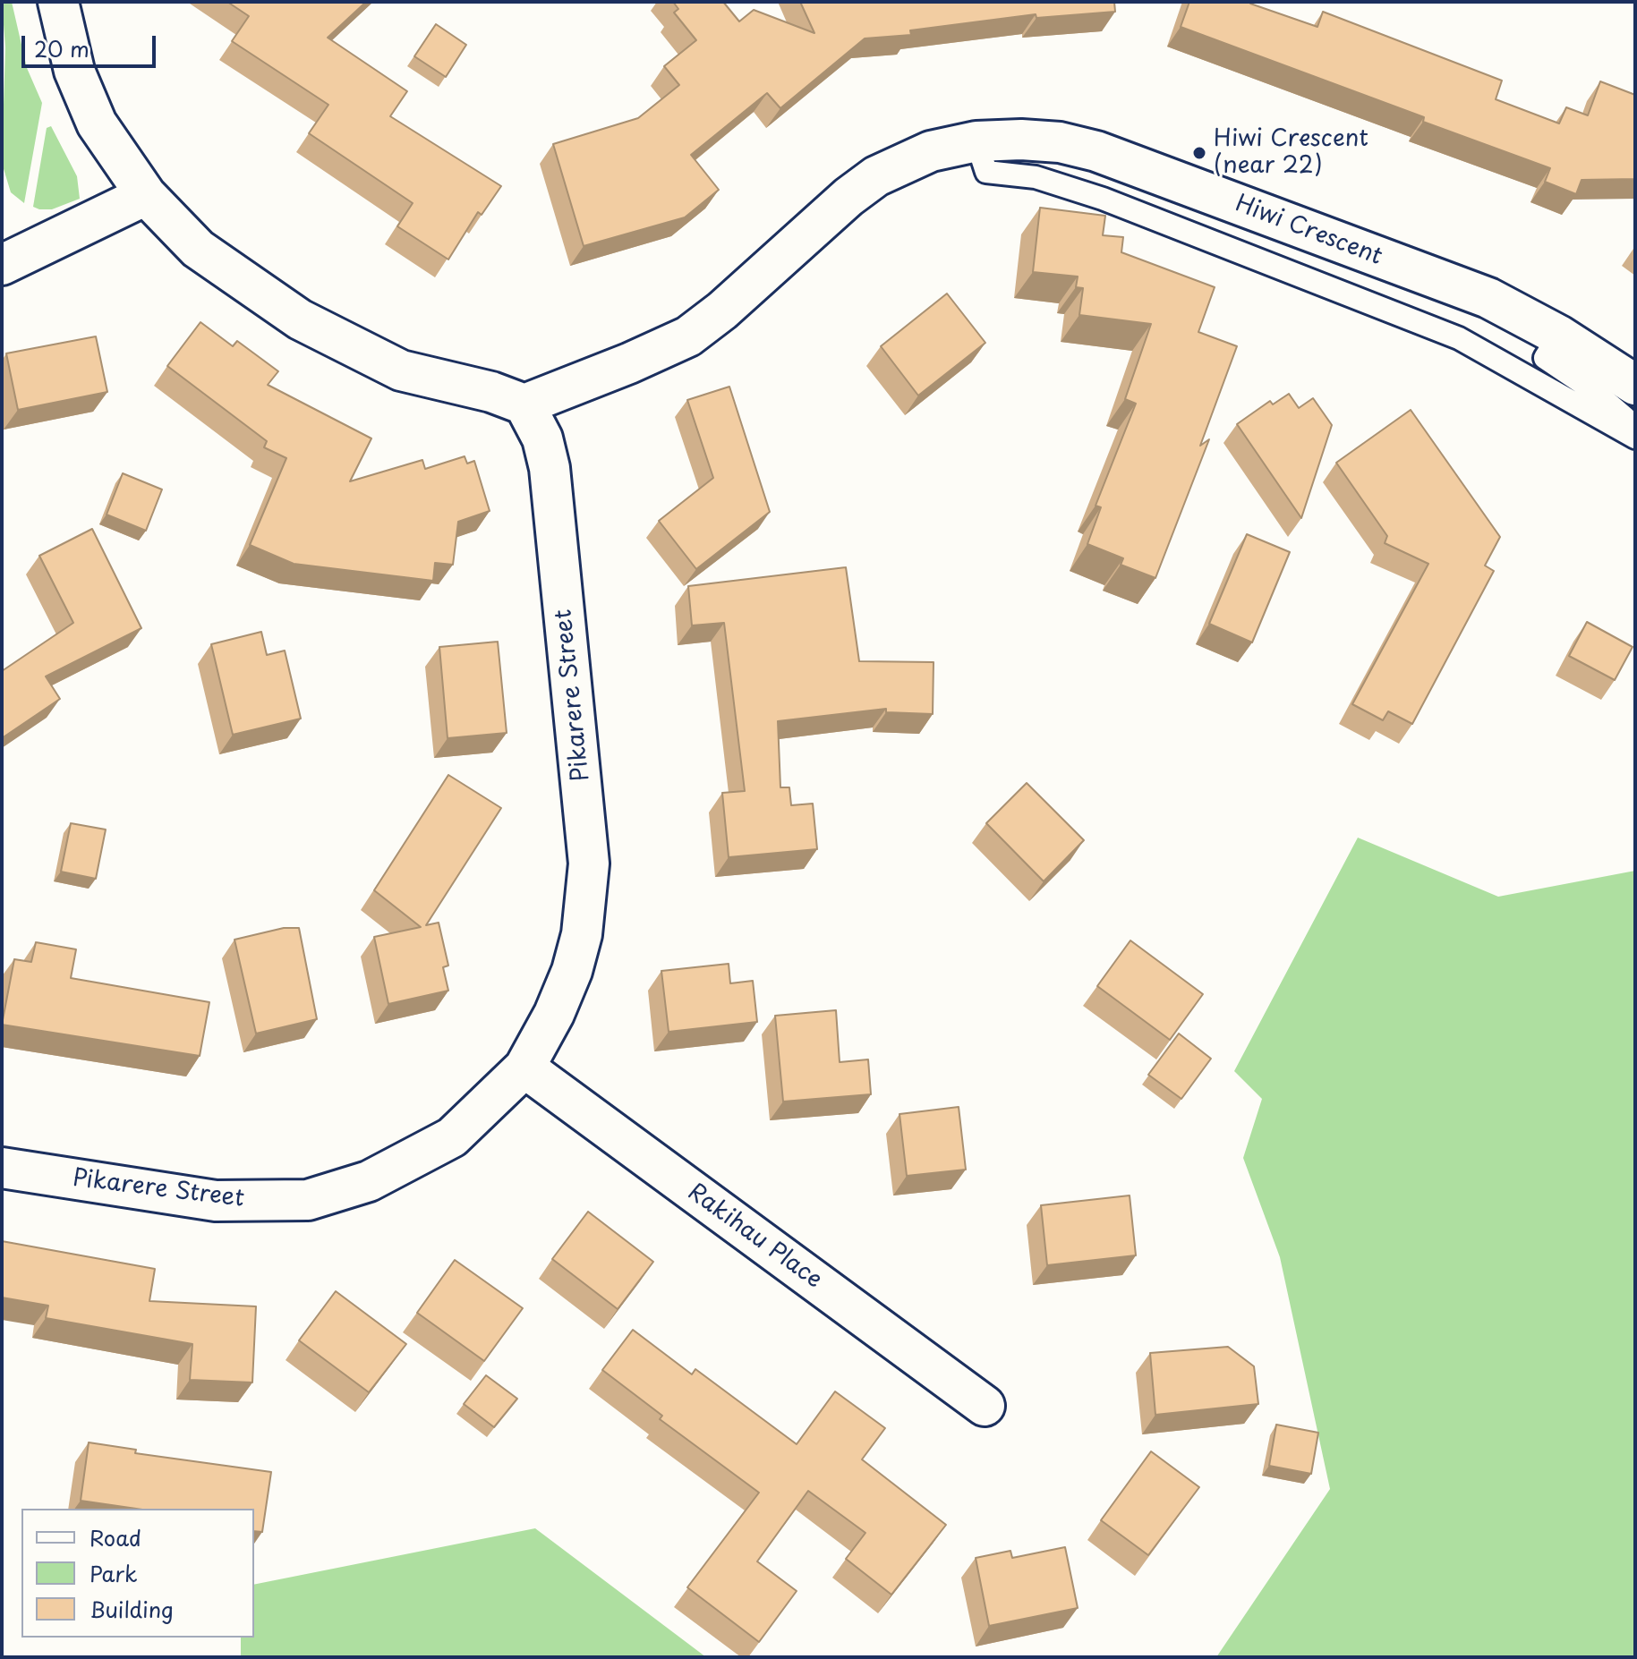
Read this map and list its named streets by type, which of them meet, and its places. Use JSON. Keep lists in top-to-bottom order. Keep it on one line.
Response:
{"streets":{"street":["Hiwi Crescent","Pikarere Street","Rakihau Place"]},"crossings":[["Hiwi Crescent","Pikarere Street"],["Pikarere Street","Rakihau Place"]],"places":["Hiwi Crescent (near 22)"],"legend":["Road","Park","Building"],"scale_bar":"20 m"}
